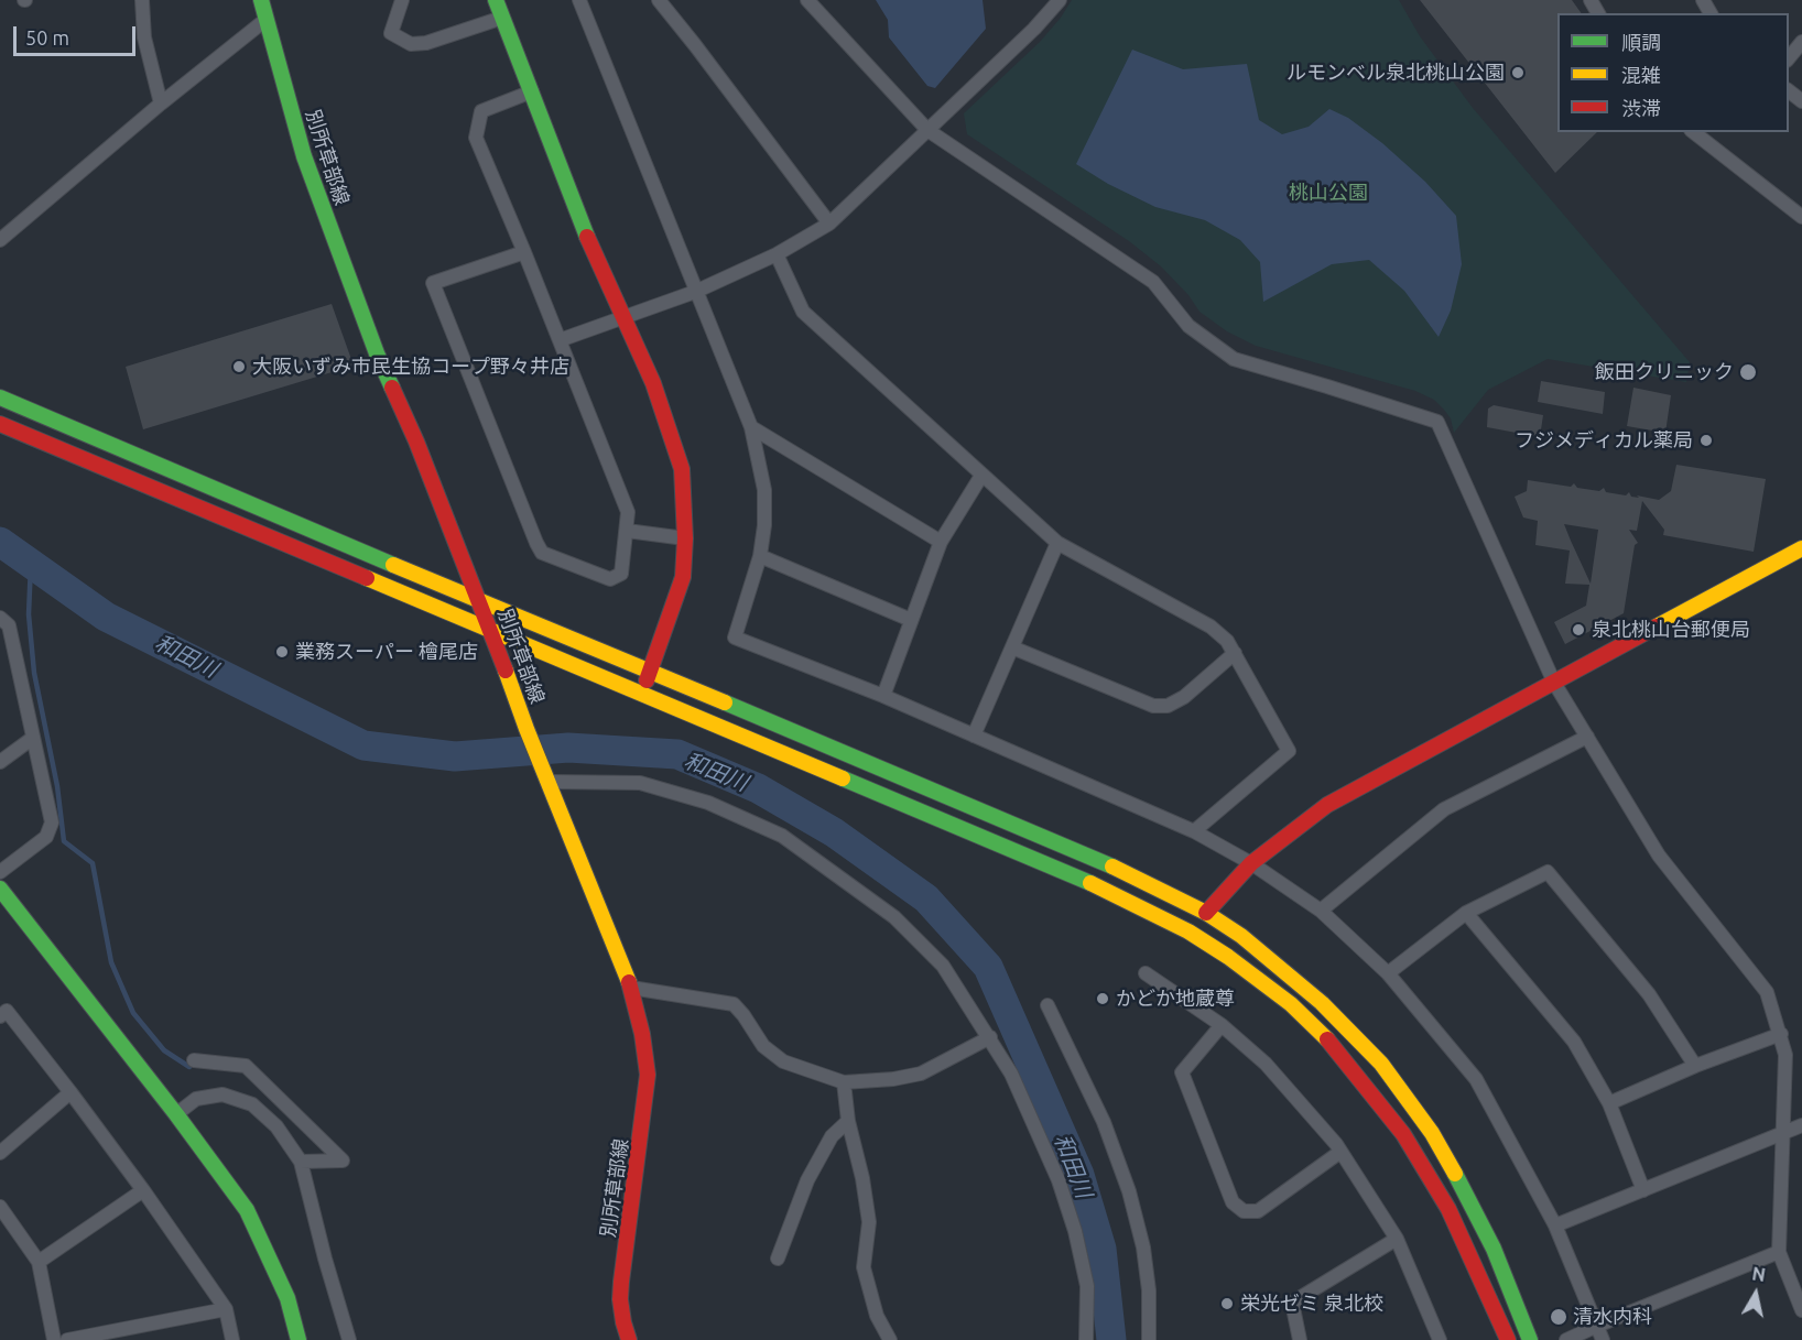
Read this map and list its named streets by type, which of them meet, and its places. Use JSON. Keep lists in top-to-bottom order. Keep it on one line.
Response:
{"streets":{"street":["別所草部線"]},"water":["和田川"],"parks":["桃山公園"],"places":["ルモンベル泉北桃山公園","大阪いずみ市民生協コープ野々井店","飯田クリニック","フジメディカル薬局","泉北桃山台郵便局","業務スーパー 檜尾店","かどか地蔵尊","栄光ゼミ 泉北校","清水内科"],"legend":["順調","混雑","渋滞"],"scale_bar":"50 m","north":"top"}
